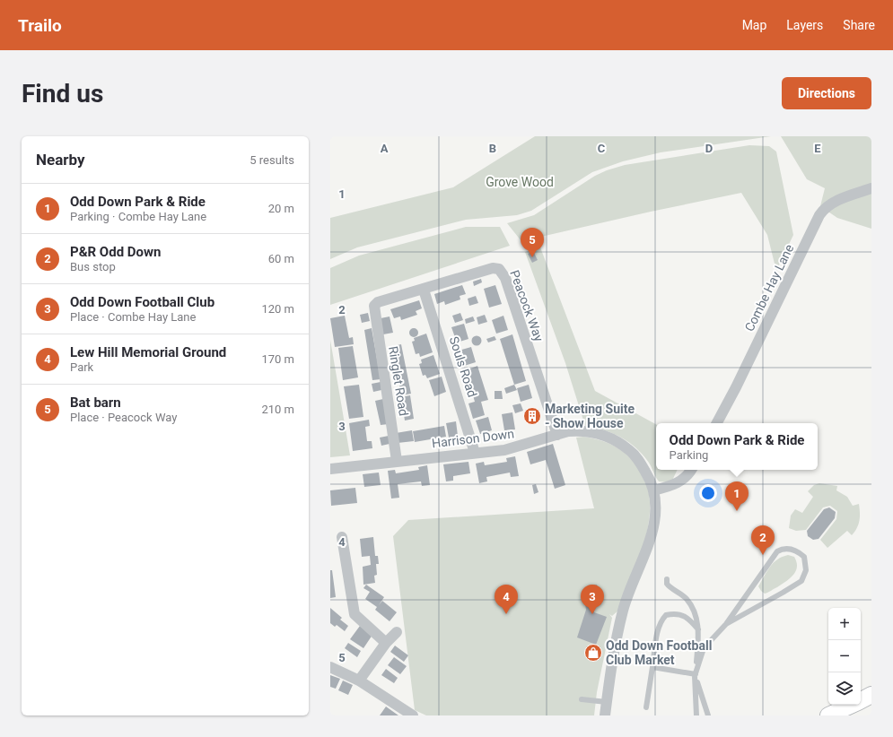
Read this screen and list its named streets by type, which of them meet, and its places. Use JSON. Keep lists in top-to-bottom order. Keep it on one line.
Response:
{"streets":{"street":["Combe Hay Lane","Peacock Way","Souls Road","Ringlet Road","Harrison Down"]},"crossings":[["Peacock Way","Souls Road"],["Peacock Way","Ringlet Road"],["Peacock Way","Harrison Down"],["Souls Road","Harrison Down"],["Ringlet Road","Harrison Down"]],"parks":["Grove Wood"],"places":{"building":["Marketing Suite - Show House"],"shop":["Odd Down Football Club Market"]},"page":{"header":"Trailo","nav":["Map","Layers","Share"],"buttons":"Directions","title":"Find us","heading":["Nearby","5 results"],"list":[{"mark":"1","name":"Odd Down Park & Ride","note":"Parking · Combe Hay Lane","value":"20 m"},{"mark":"2","name":"P&R Odd Down","note":"Bus stop","value":"60 m"},{"mark":"3","name":"Odd Down Football Club","note":"Place · Combe Hay Lane","value":"120 m"},{"mark":"4","name":"Lew Hill Memorial Ground","note":"Park","value":"170 m"},{"mark":"5","name":"Bat barn","note":"Place · Peacock Way","value":"210 m"}],"pins":["5","1","2","3","4"],"popup":["Odd Down Park & Ride","Parking"],"map_buttons":["+","−"]},"grid":{"columns":["A","B","C","D","E"],"rows":["1","2","3","4","5"]}}
